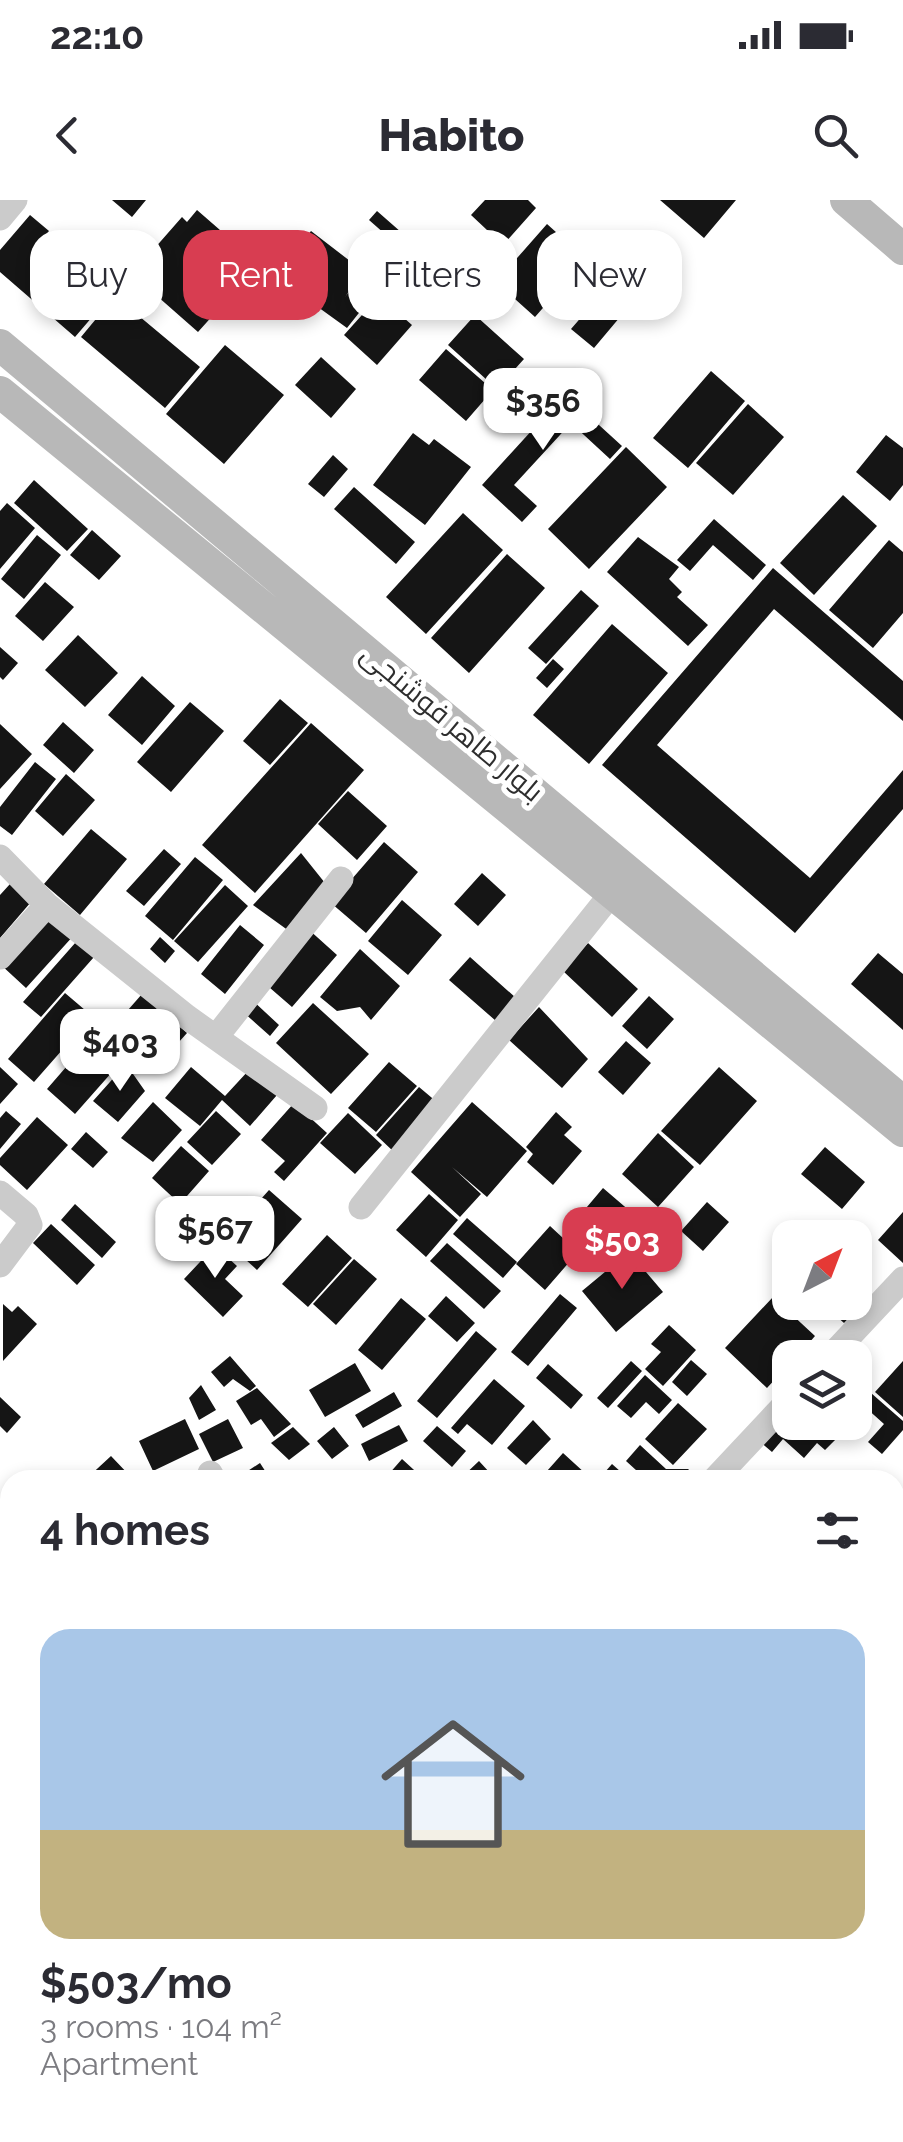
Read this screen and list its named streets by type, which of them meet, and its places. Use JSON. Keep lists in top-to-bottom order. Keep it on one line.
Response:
{"streets":{"street":["بلوار طاهر فوشنجی"]},"north":"top right","page":{"status":"22:10","header":"Habito","chip":["Buy","Rent","Filters","New"],"price":["$356","$403","$567","$503"],"heading":"4 homes","list":[{"name":"$503/mo","note":"3 rooms · 104 m² · Apartment"}]}}
